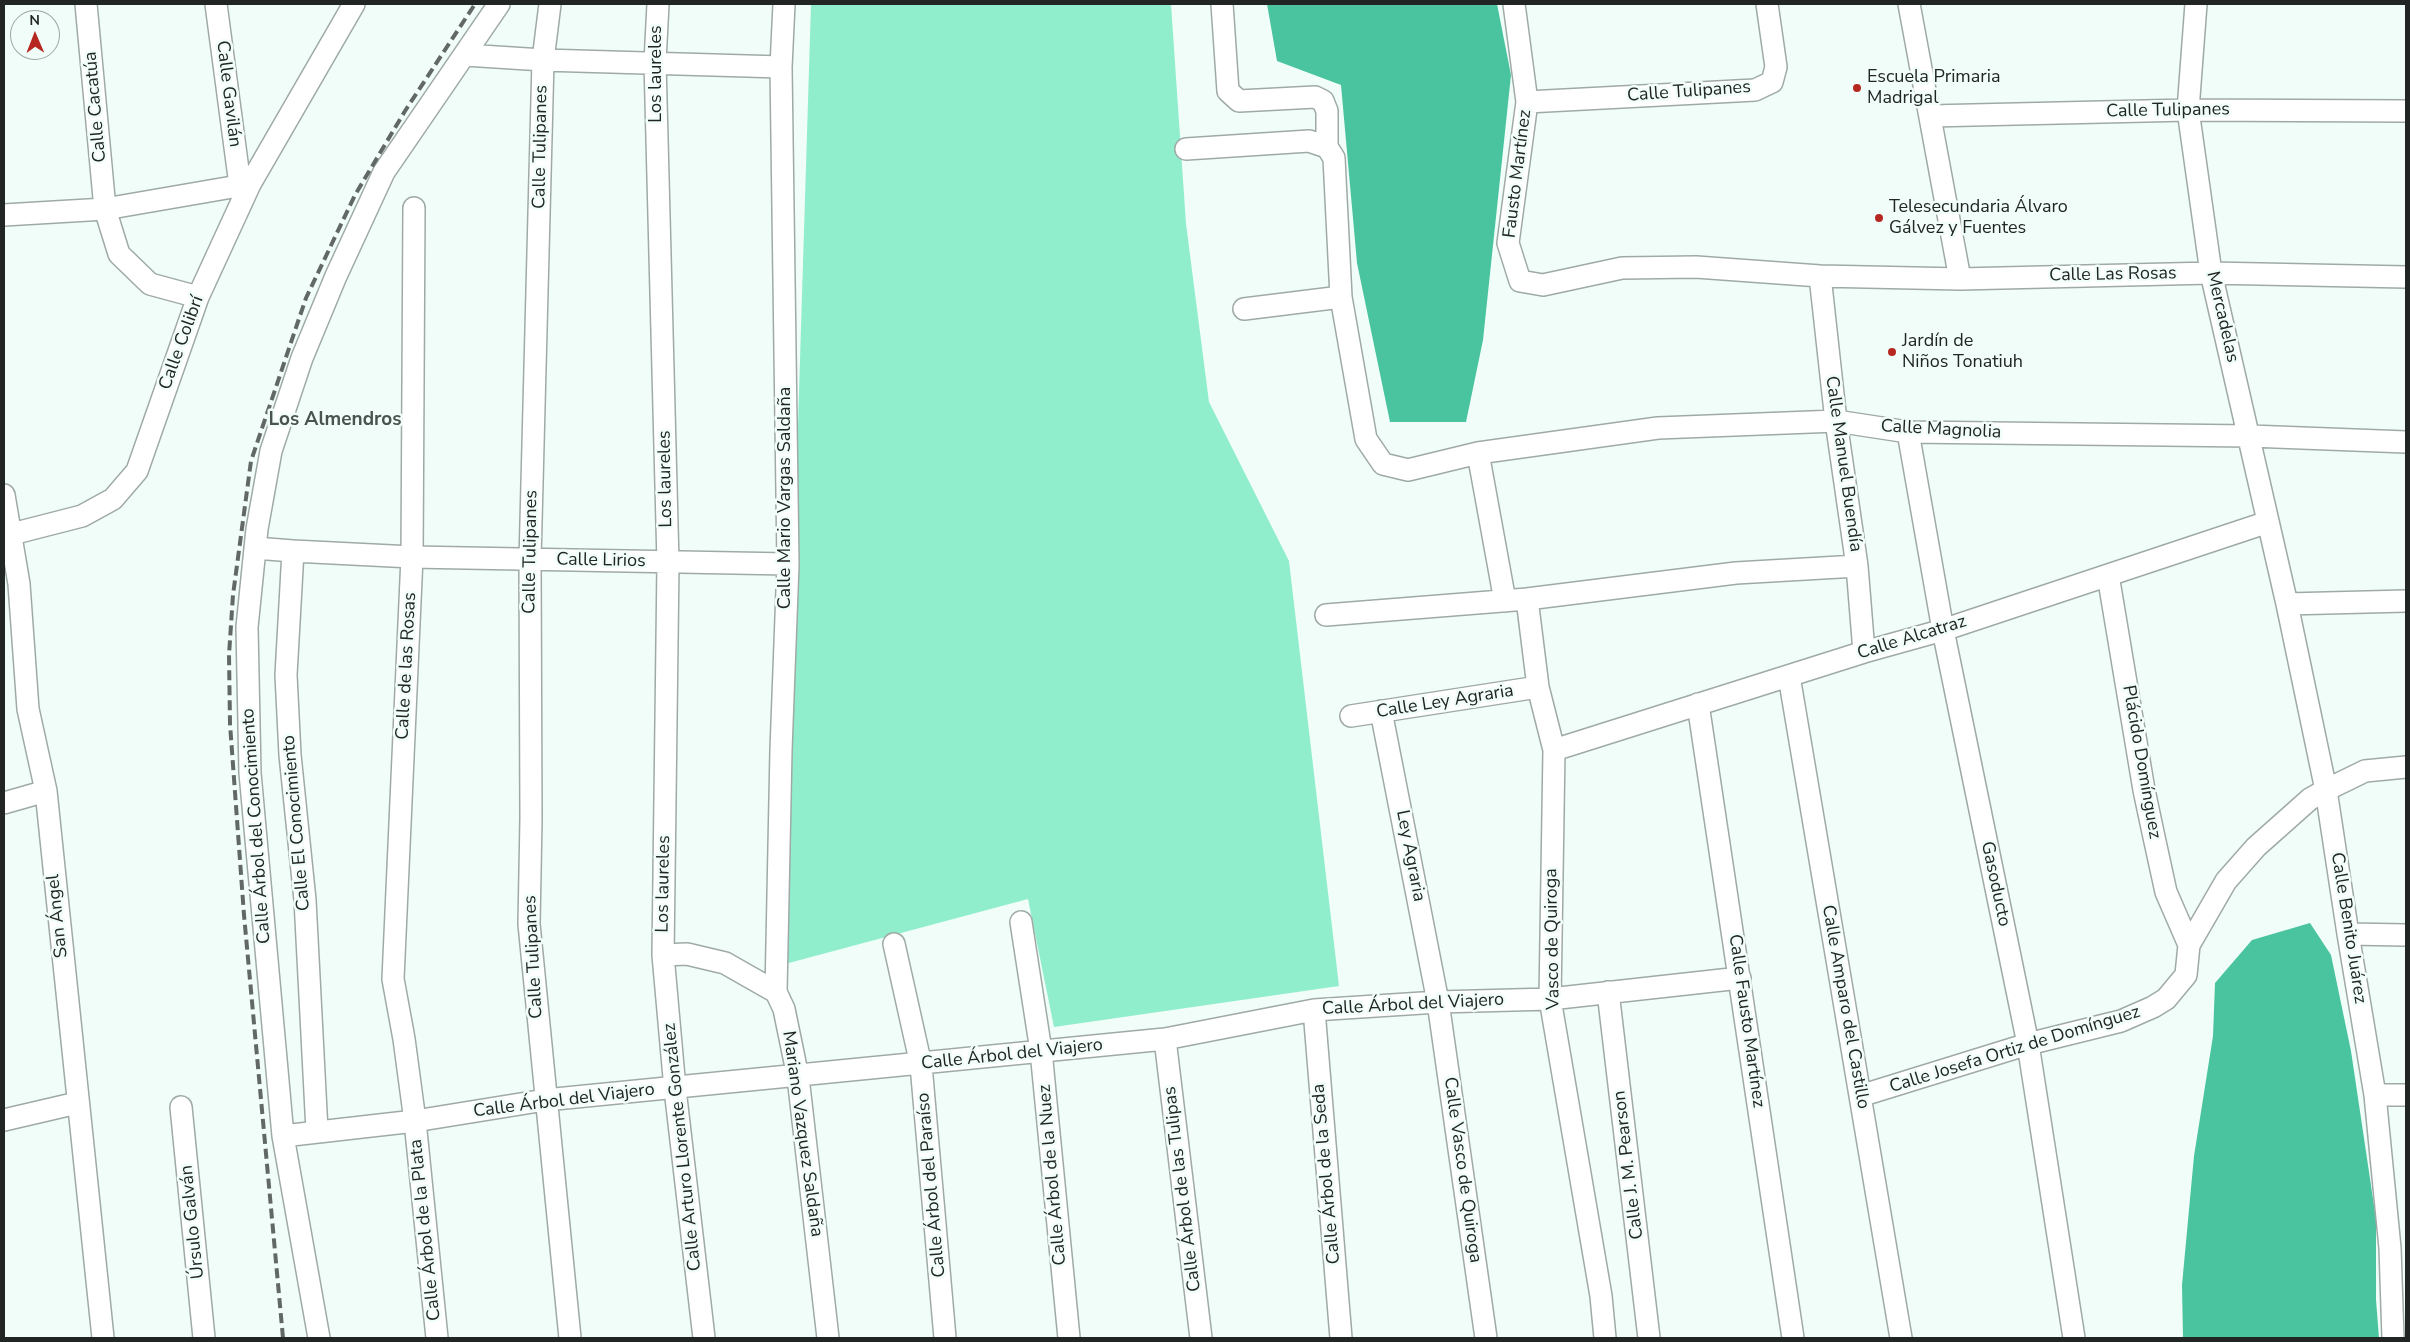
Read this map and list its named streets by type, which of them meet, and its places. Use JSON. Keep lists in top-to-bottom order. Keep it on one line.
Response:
{"streets":{"street":["Los laureles","Calle Tulipanes","Calle Gavilán","Calle Cacatúa","Fausto Martínez","Calle Las Rosas","Mercadelas","Calle Colibrí","Calle Magnolia","Calle Manuel Buendía","Calle Mario Vargas Saldaña","Calle Lirios","Calle Alcatraz","Calle de las Rosas","Calle Ley Agraria","Plácido Domínguez","Calle El Conocimiento","Calle Árbol del Conocimiento","Ley Agraria","Gasoducto","San Ángel","Calle Benito Juárez","Vasco de Quiroga","Calle Árbol del Viajero","Calle Amparo del Castillo","Calle Fausto Martínez","Calle Josefa Ortiz de Domínguez","Mariano Vazquez Saldaña","Calle Arturo Llorente González","Calle J. M. Pearson","Calle Vasco de Quiroga","Calle Árbol de la Seda","Calle Árbol de la Nuez","Calle Árbol del Paraíso","Calle Árbol de las Tulipas","Úrsulo Galván","Calle Árbol de la Plata"]},"crossings":[["Los laureles","Calle Lirios"],["Los laureles","Calle Arturo Llorente González"],["Calle Tulipanes","Fausto Martínez"],["Calle Tulipanes","Mercadelas"],["Calle Tulipanes","Calle Lirios"],["Calle Tulipanes","Calle Árbol del Viajero"],["Calle Gavilán","Calle Colibrí"],["Calle Cacatúa","Calle Colibrí"],["Fausto Martínez","Calle Las Rosas"],["Fausto Martínez","Calle Manuel Buendía"],["Calle Las Rosas","Mercadelas"],["Calle Las Rosas","Calle Manuel Buendía"],["Mercadelas","Calle Magnolia"],["Mercadelas","Calle Alcatraz"],["Mercadelas","Calle Benito Juárez"],["Calle Colibrí","San Ángel"],["Calle Magnolia","Calle Manuel Buendía"],["Calle Magnolia","Gasoducto"],["Calle Manuel Buendía","Calle Alcatraz"],["Calle Mario Vargas Saldaña","Calle Lirios"],["Calle Mario Vargas Saldaña","Mariano Vazquez Saldaña"],["Calle Lirios","Calle de las Rosas"],["Calle Lirios","Calle El Conocimiento"],["Calle Alcatraz","Plácido Domínguez"],["Calle Alcatraz","Gasoducto"],["Calle Alcatraz","Calle Benito Juárez"],["Calle Alcatraz","Vasco de Quiroga"],["Calle Alcatraz","Calle Amparo del Castillo"],["Calle Alcatraz","Calle Fausto Martínez"],["Calle de las Rosas","Calle Árbol del Viajero"],["Calle de las Rosas","Calle Árbol de la Plata"],["Calle Ley Agraria","Ley Agraria"],["Calle Ley Agraria","Vasco de Quiroga"],["Plácido Domínguez","Calle Josefa Ortiz de Domínguez"],["Calle El Conocimiento","Calle Árbol del Viajero"],["Calle Árbol del Conocimiento","Calle Árbol del Viajero"],["Ley Agraria","Calle Árbol del Viajero"],["Ley Agraria","Calle Vasco de Quiroga"],["Gasoducto","Calle Josefa Ortiz de Domínguez"],["Calle Benito Juárez","Calle Josefa Ortiz de Domínguez"],["Vasco de Quiroga","Calle Árbol del Viajero"],["Calle Árbol del Viajero","Calle Fausto Martínez"],["Calle Árbol del Viajero","Mariano Vazquez Saldaña"],["Calle Árbol del Viajero","Calle Arturo Llorente González"],["Calle Árbol del Viajero","Calle J. M. Pearson"],["Calle Árbol del Viajero","Calle Vasco de Quiroga"],["Calle Árbol del Viajero","Calle Árbol de la Seda"],["Calle Árbol del Viajero","Calle Árbol de la Nuez"],["Calle Árbol del Viajero","Calle Árbol del Paraíso"],["Calle Árbol del Viajero","Calle Árbol de las Tulipas"],["Calle Árbol del Viajero","Calle Árbol de la Plata"],["Calle Amparo del Castillo","Calle Josefa Ortiz de Domínguez"]],"districts":["Los Almendros"],"places":["Escuela Primaria Madrigal","Telesecundaria Álvaro Gálvez y Fuentes","Jardín de Niños Tonatiuh"],"north":"top"}
